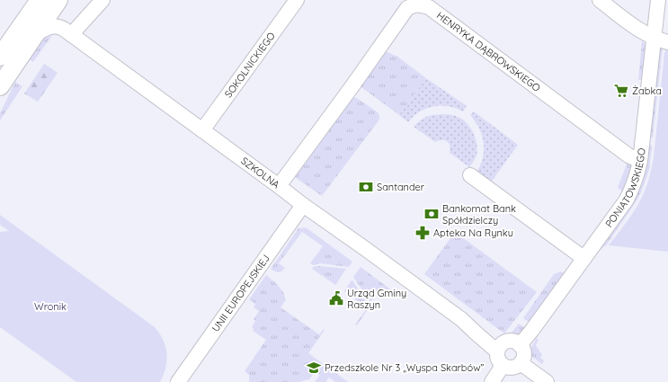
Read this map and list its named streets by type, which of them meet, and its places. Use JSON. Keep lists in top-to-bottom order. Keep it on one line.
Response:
{"streets":{"street":["HENRYKA DĄBROWSKIEGO","SOKOLNICKIEGO","SZKOLNA","PONIATOWSKIEGO","UNII EUROPEJSKIEJ"]},"crossings":[["HENRYKA DĄBROWSKIEGO","SZKOLNA"],["HENRYKA DĄBROWSKIEGO","PONIATOWSKIEGO"],["SOKOLNICKIEGO","SZKOLNA"],["SZKOLNA","PONIATOWSKIEGO"],["SZKOLNA","UNII EUROPEJSKIEJ"]],"parks":["Wronik"],"places":{"supermarket":["Żabka"],"bank":["Santander","Bankomat Bank Spółdzielczy"],"pharmacy":["Apteka Na Rynku"],"public building":["Urząd Gminy Raszyn"],"school or university":["Przedszkole Nr 3 „Wyspa Skarbów”"]}}
